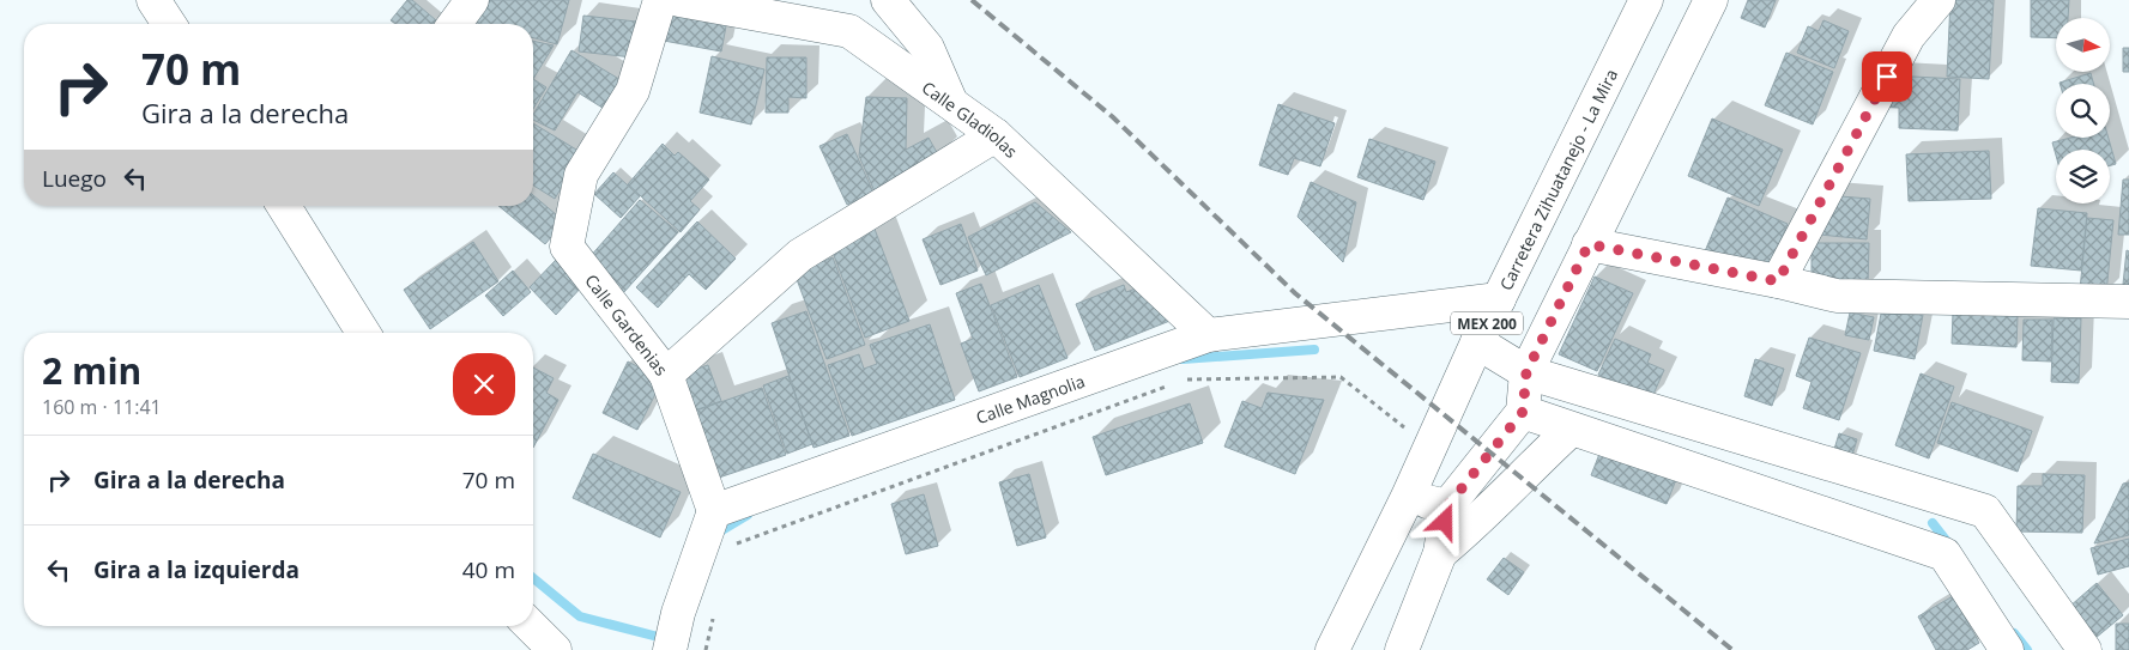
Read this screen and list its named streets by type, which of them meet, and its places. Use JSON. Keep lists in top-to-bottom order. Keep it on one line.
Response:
{"streets":{"main road":["Calle Gladiolas","Carretera Zihuatanejo - La Mira","Calle Gardenias","MEX 200","Calle Magnolia"]},"crossings":[["Calle Gladiolas","Calle Gardenias"],["Calle Gladiolas","Calle Magnolia"],["Carretera Zihuatanejo - La Mira","Calle Magnolia"]],"north":"right","page":{"turn":["70 m","Gira a la derecha"],"then":"Luego","heading":["2 min","160 m · 11:41"],"list":[{"name":"Gira a la derecha","value":"70 m"},{"name":"Gira a la izquierda","value":"40 m"}]}}
